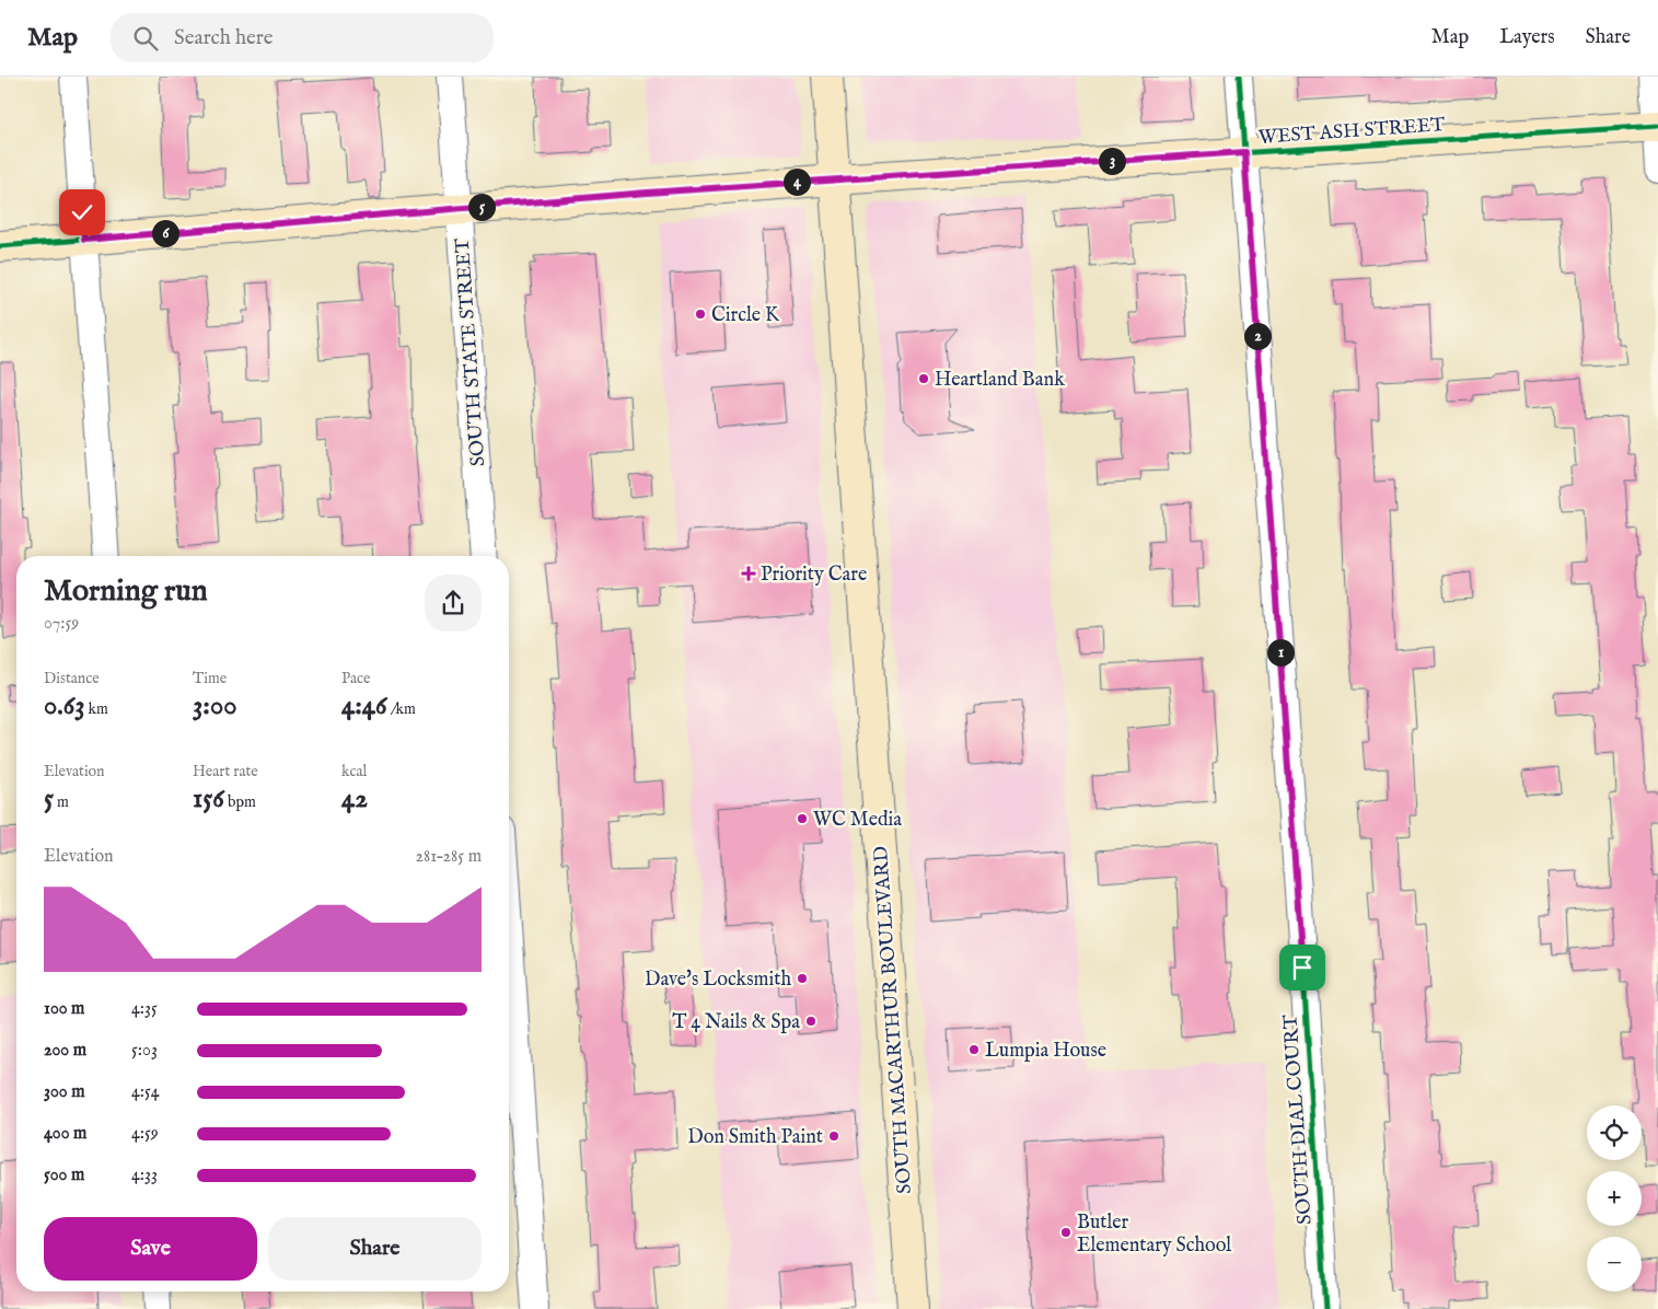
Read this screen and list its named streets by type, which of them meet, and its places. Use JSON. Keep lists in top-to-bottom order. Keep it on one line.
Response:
{"streets":{"street":["WEST ASH STREET","SOUTH STATE STREET","SOUTH MACARTHUR BOULEVARD","SOUTH DIAL COURT"]},"crossings":[["WEST ASH STREET","SOUTH STATE STREET"],["WEST ASH STREET","SOUTH MACARTHUR BOULEVARD"],["WEST ASH STREET","SOUTH DIAL COURT"]],"places":{"other":["Circle K","Heartland Bank","WC Media","Dave's Locksmith","T 4 Nails & Spa","Lumpia House","Don Smith Paint","Butler Elementary School"],"health":["Priority Care"]},"page":{"header":"Map","search":"Search here","nav":["Map","Layers","Share"],"pins":["3","4","5","6","2","1"],"heading":["Morning run","07:59"],"stats":[["Distance","0.63 km"],["Time","3:00"],["Pace","4:46 /km"],["Elevation","5 m"],["Heart rate","156 bpm"],["kcal","42"]],"chart":["Elevation","281–285 m"],"list":[{"name":"100 m","note":"4:35"},{"name":"200 m","note":"5:03"},{"name":"300 m","note":"4:54"},{"name":"400 m","note":"4:59"},{"name":"500 m","note":"4:33"}],"map_buttons":["+","−"],"buttons":["Save","Share"]}}
